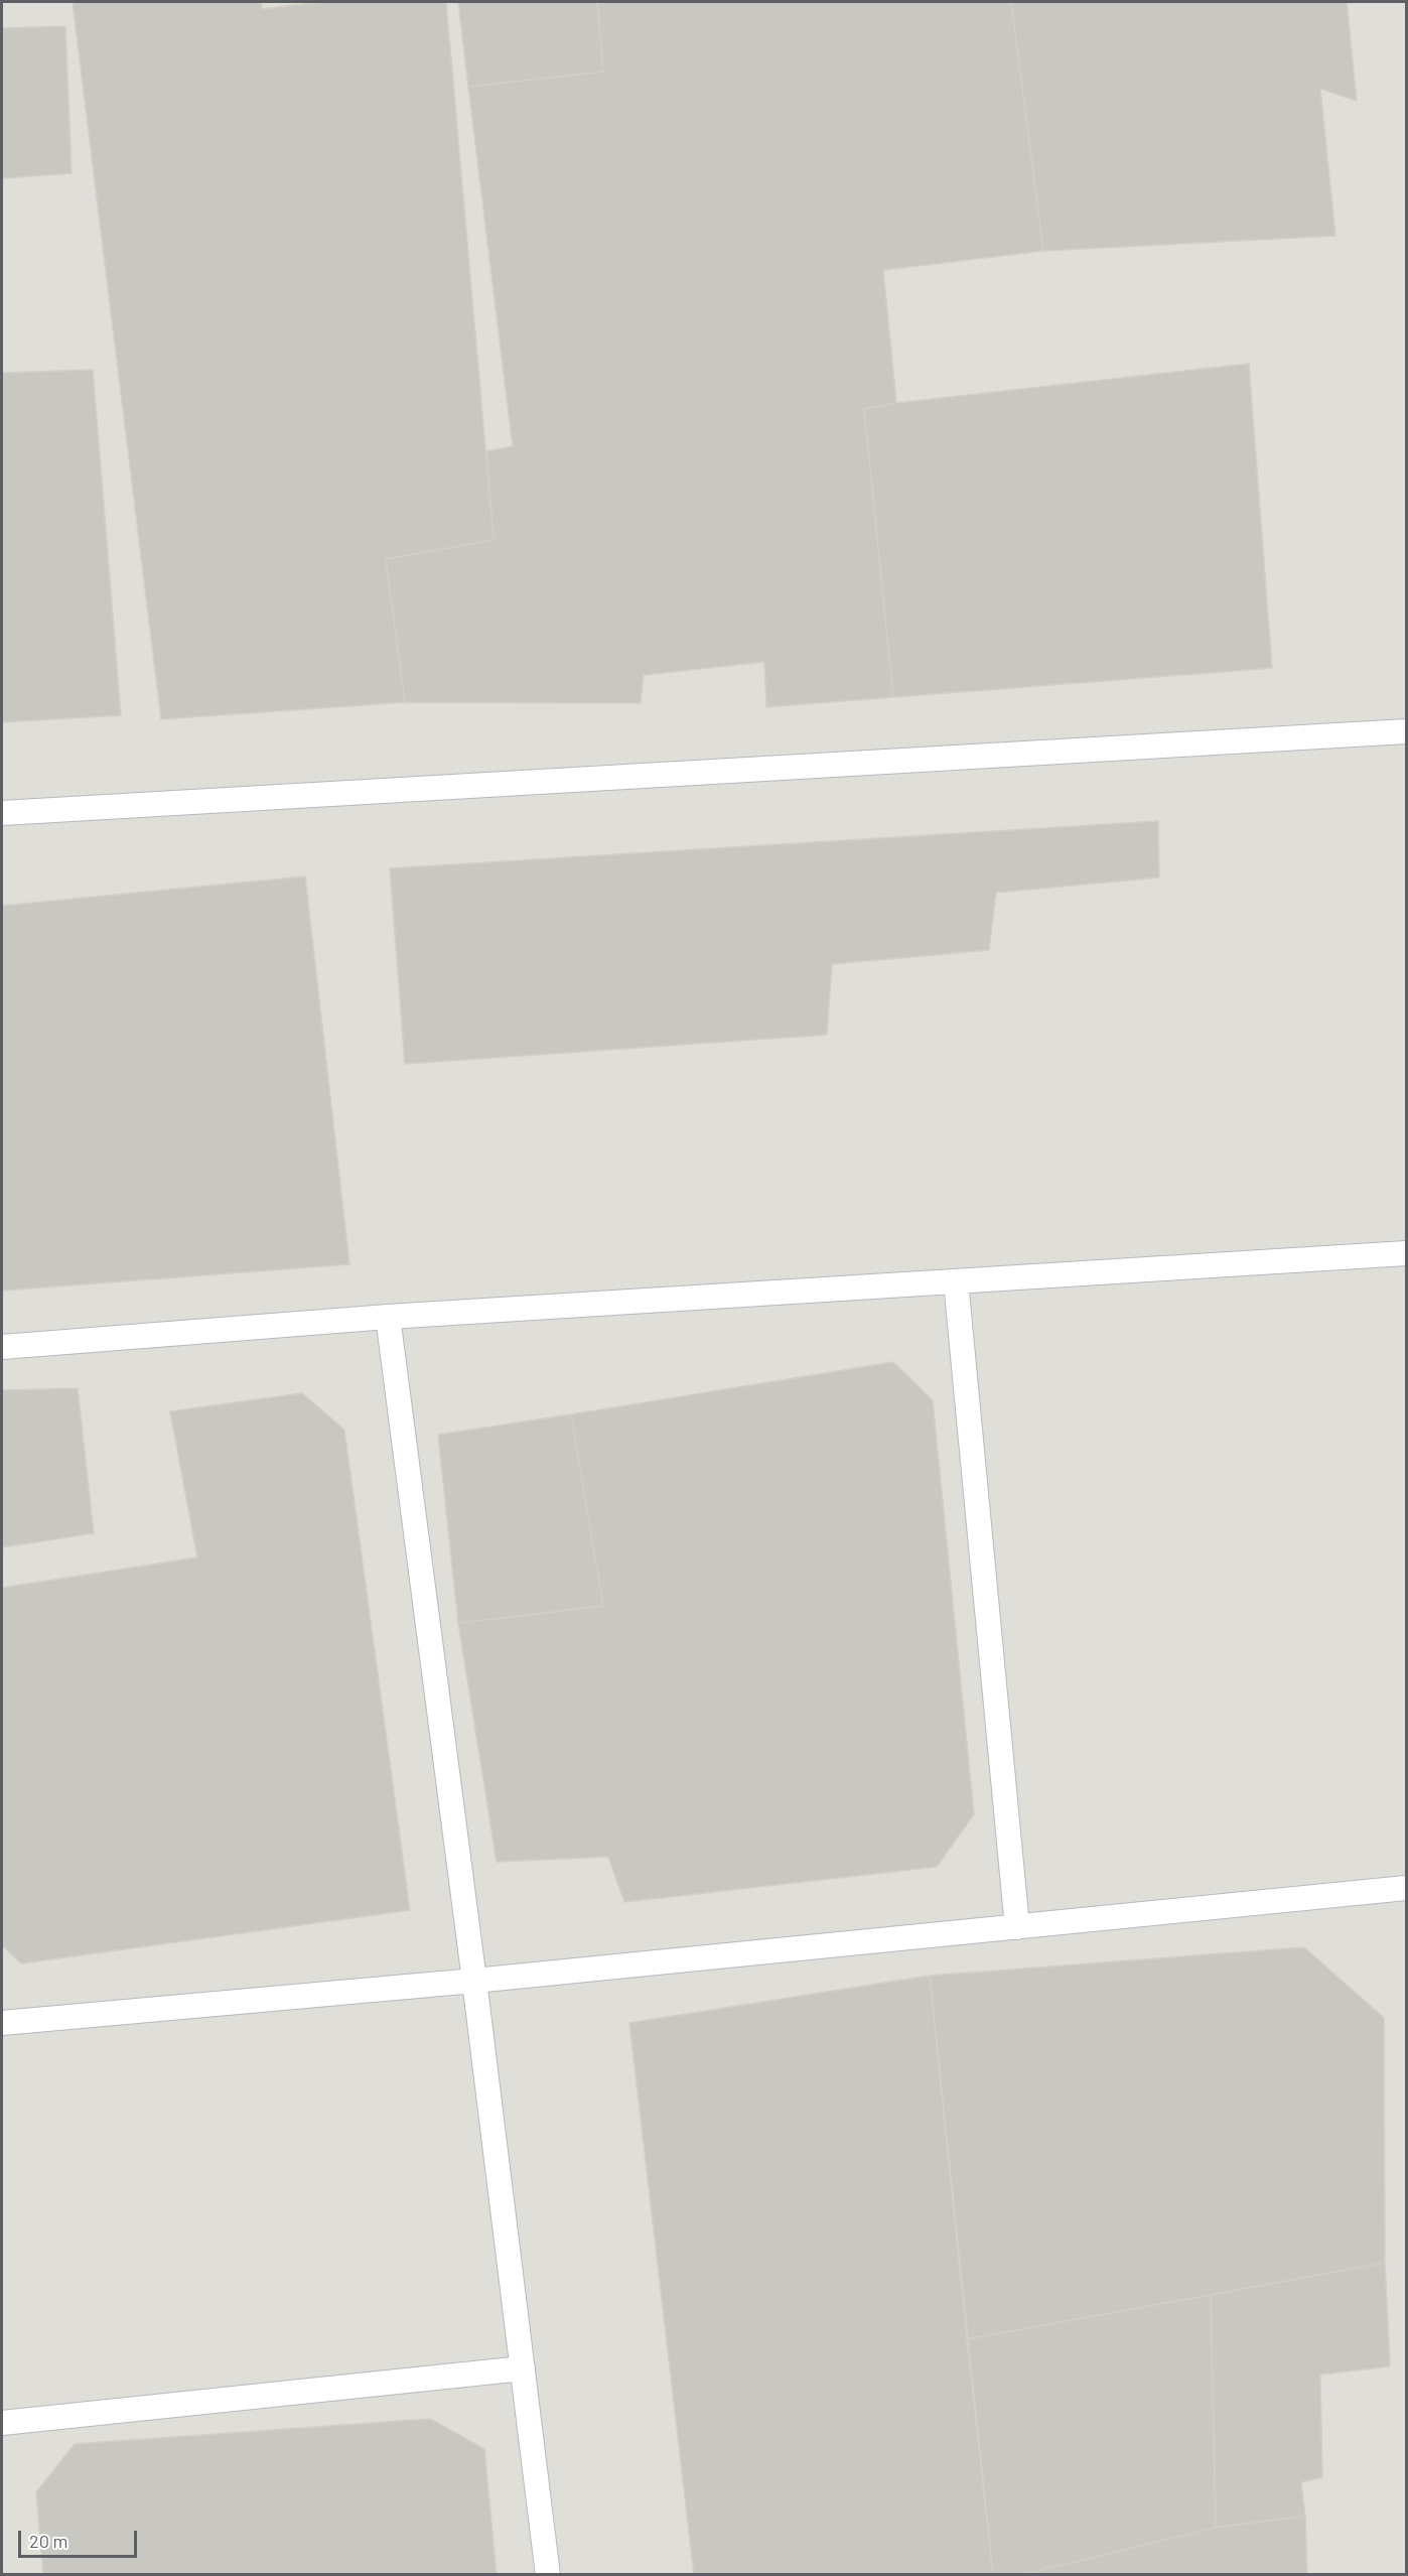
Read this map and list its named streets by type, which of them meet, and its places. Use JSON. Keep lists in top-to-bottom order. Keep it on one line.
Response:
{"scale_bar":"20 m"}
